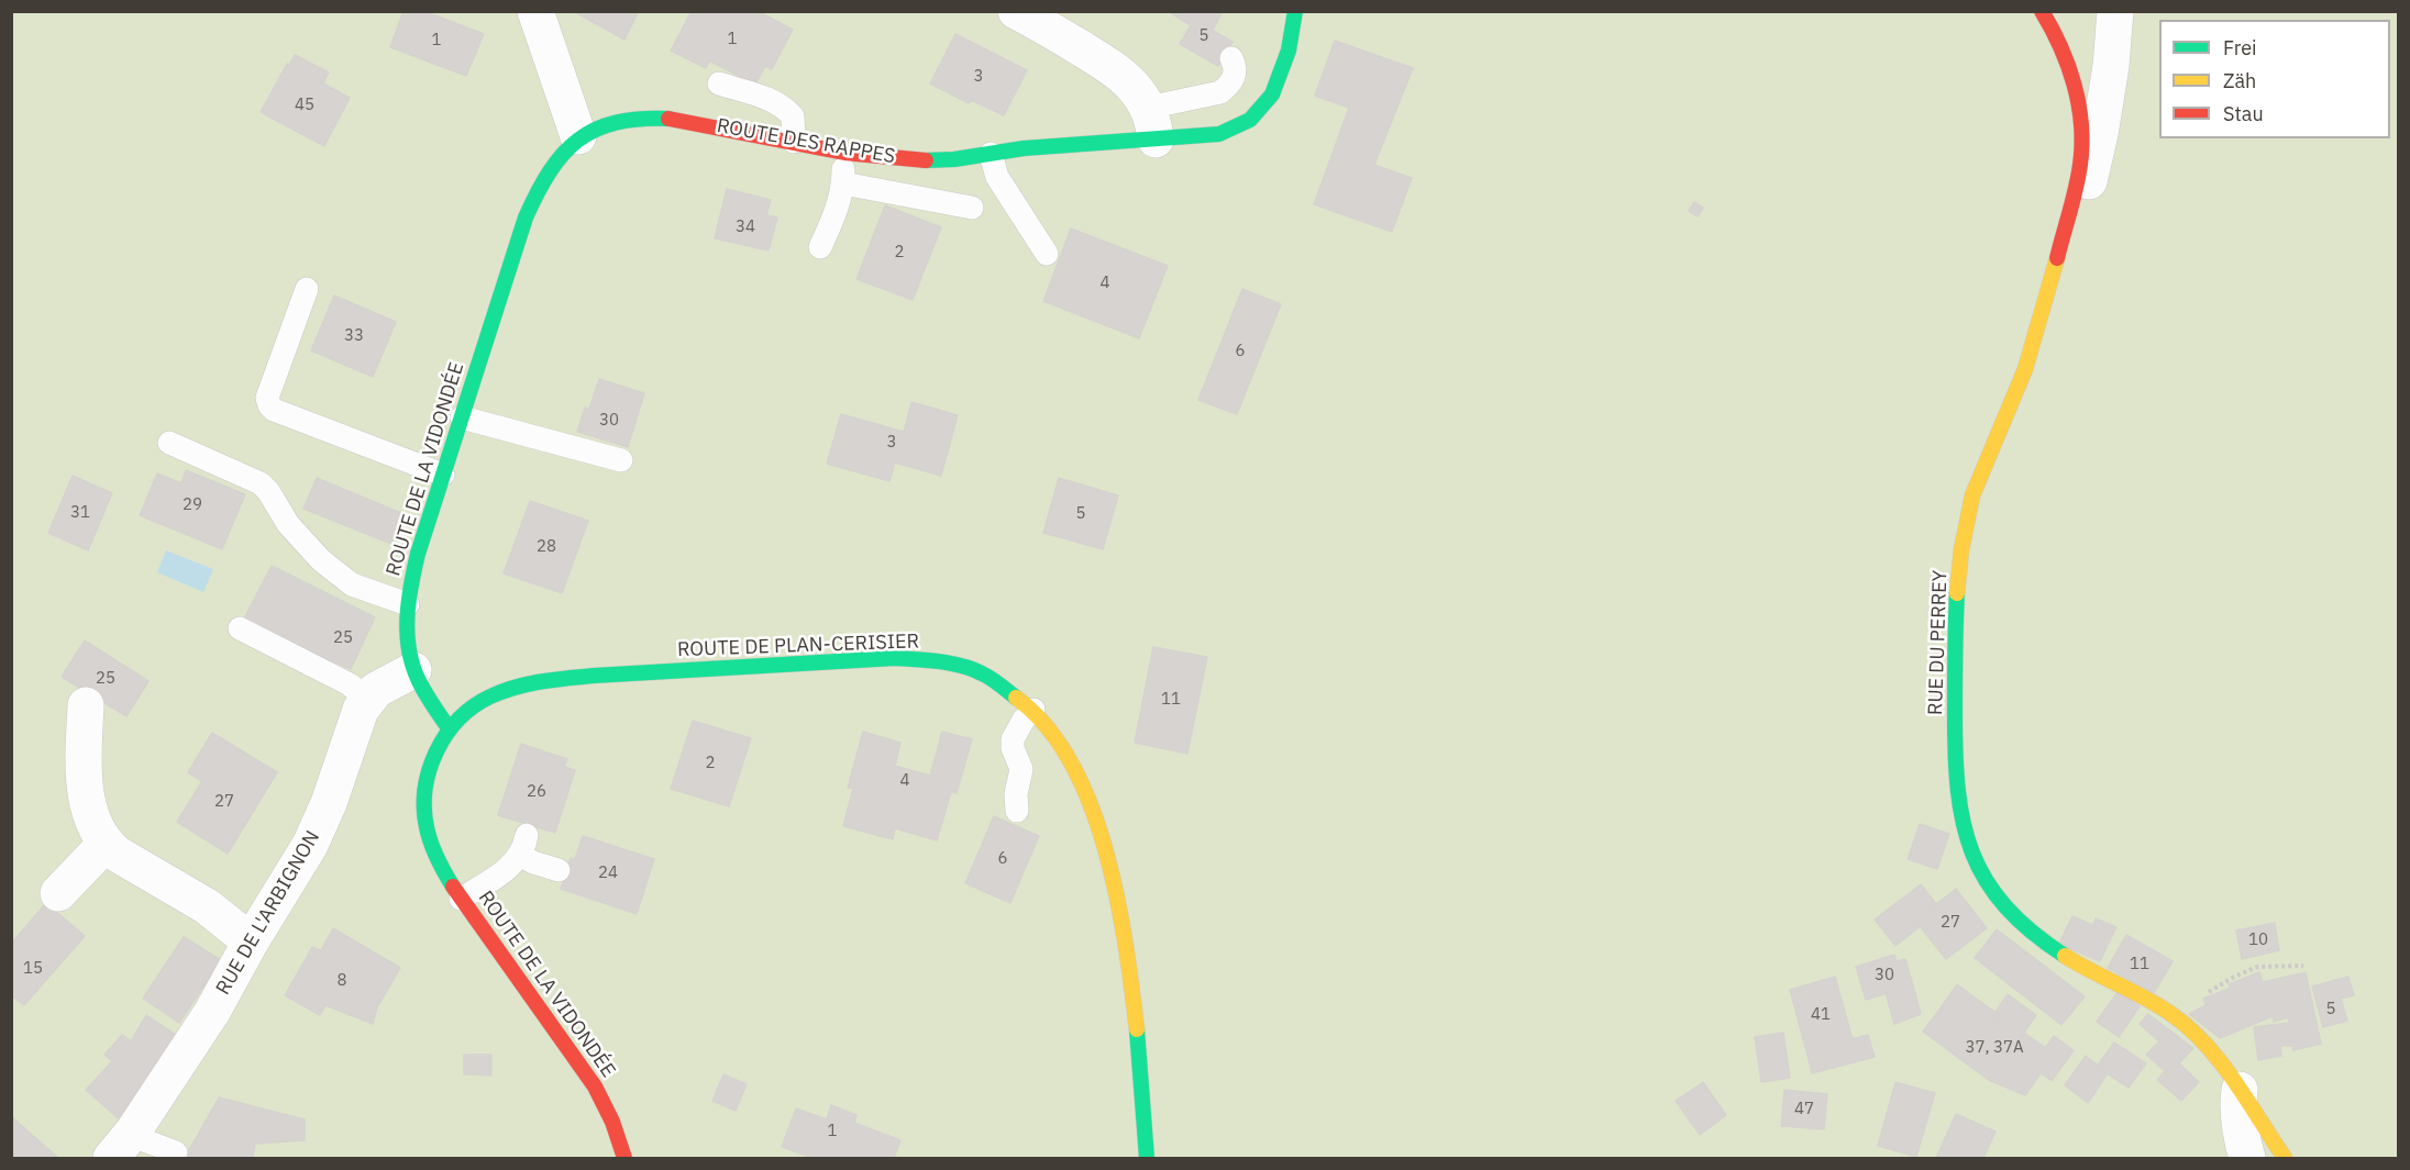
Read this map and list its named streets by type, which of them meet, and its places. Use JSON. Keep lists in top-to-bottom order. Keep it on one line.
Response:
{"streets":{"street":["ROUTE DES RAPPES","ROUTE DE LA VIDONDÉE","RUE DU PERREY","ROUTE DE PLAN-CERISIER","RUE DE L'ARBIGNON"]},"crossings":[["ROUTE DES RAPPES","ROUTE DE LA VIDONDÉE"],["ROUTE DE LA VIDONDÉE","ROUTE DE PLAN-CERISIER"],["ROUTE DE LA VIDONDÉE","RUE DE L'ARBIGNON"]],"house_numbers":["5","1","1","3","45","34","2","4","33","6","30","3","29","31","5","28","25","25","11","2","4","26","27","6","24","27","10","11","15","30","8","5","41","37, 37A","47","1"],"legend":["Frei","Zäh","Stau"]}
